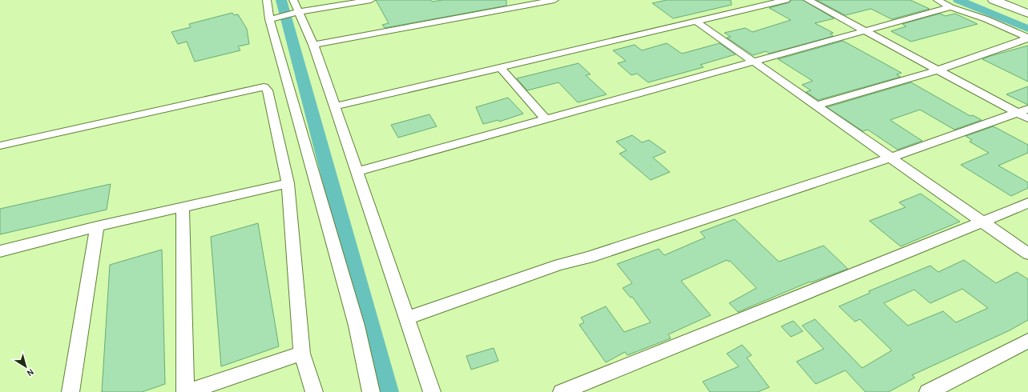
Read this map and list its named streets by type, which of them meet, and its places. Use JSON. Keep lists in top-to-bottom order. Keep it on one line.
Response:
{"north":"bottom right"}
